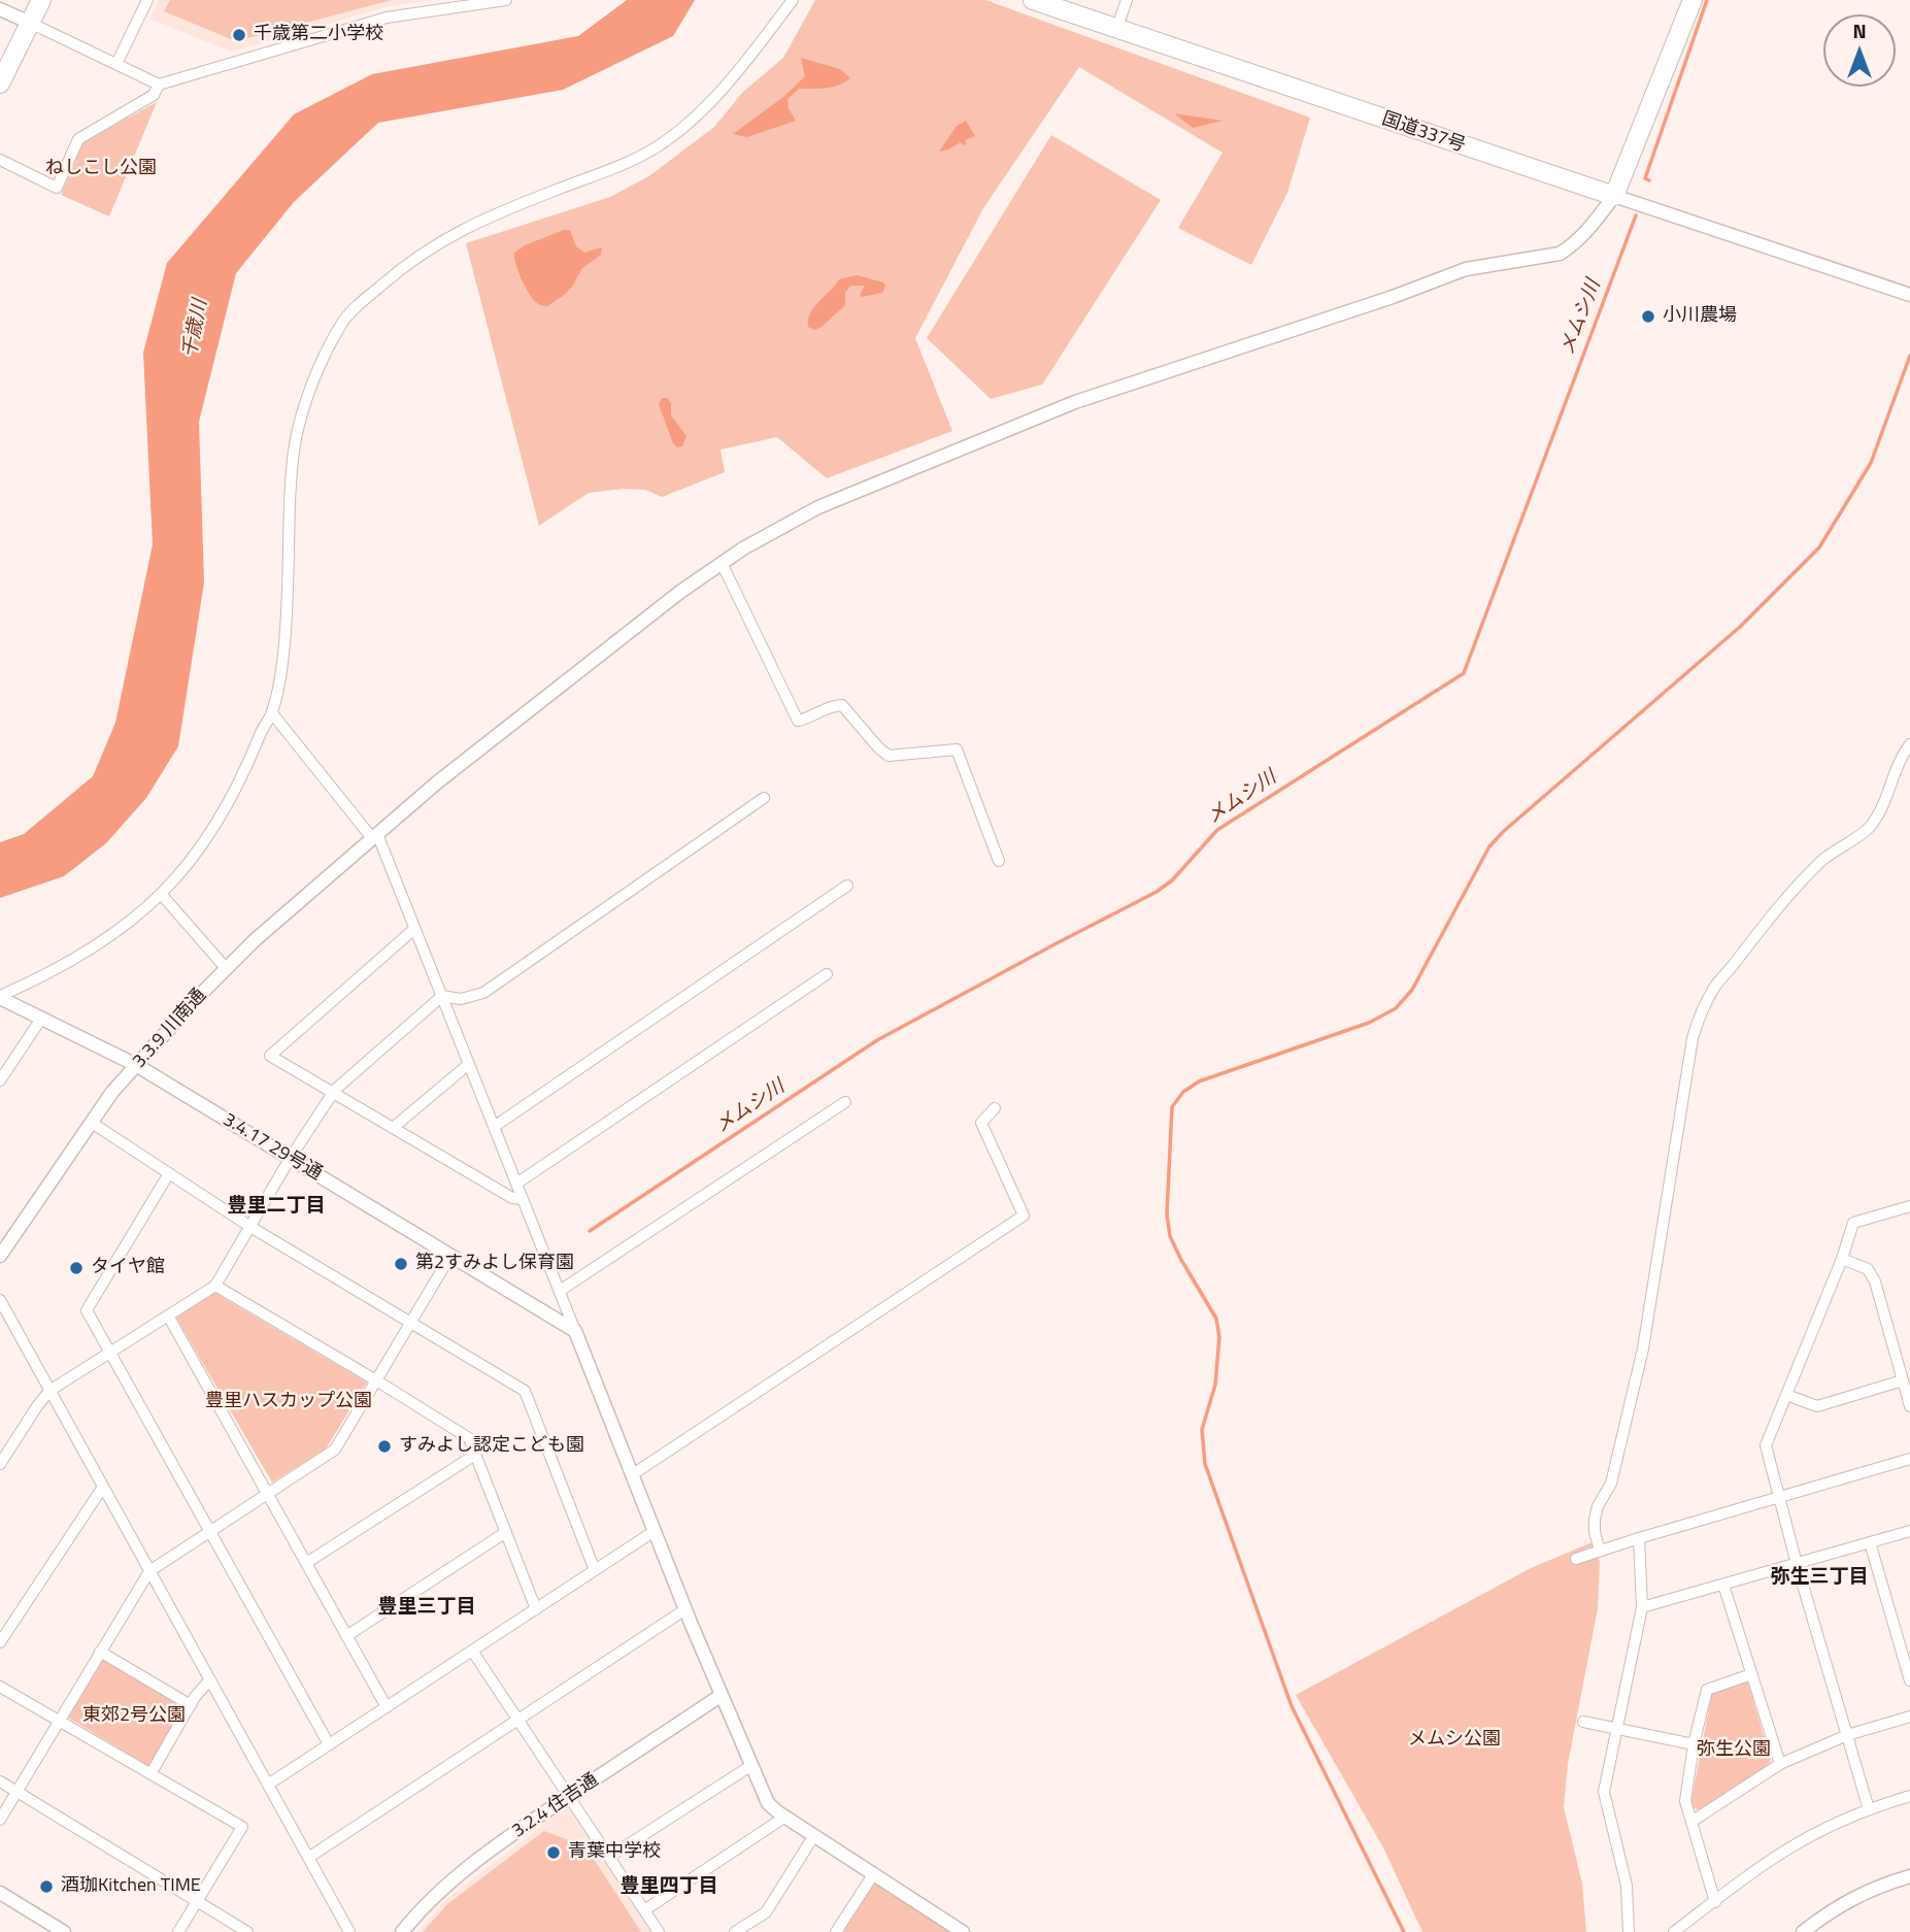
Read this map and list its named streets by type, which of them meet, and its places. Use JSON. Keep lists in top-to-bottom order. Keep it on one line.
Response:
{"streets":{"highway":["国道337号"],"street":["3.3.9 川南通","3.4.17 29号通","3.2.4 住吉通"]},"crossings":[["国道337号","3.3.9 川南通"],["3.3.9 川南通","3.4.17 29号通"]],"districts":["豊里二丁目","弥生三丁目","豊里三丁目","豊里四丁目"],"water":["メムシ川","千歳川"],"parks":["ねしこし公園","豊里ハスカップ公園","東郊2号公園","メムシ公園","弥生公園"],"places":["千歳第二小学校","小川農場","第2すみよし保育園","タイヤ館","すみよし認定こども園","青葉中学校","酒珈Kitchen TIME"],"north":"top"}
